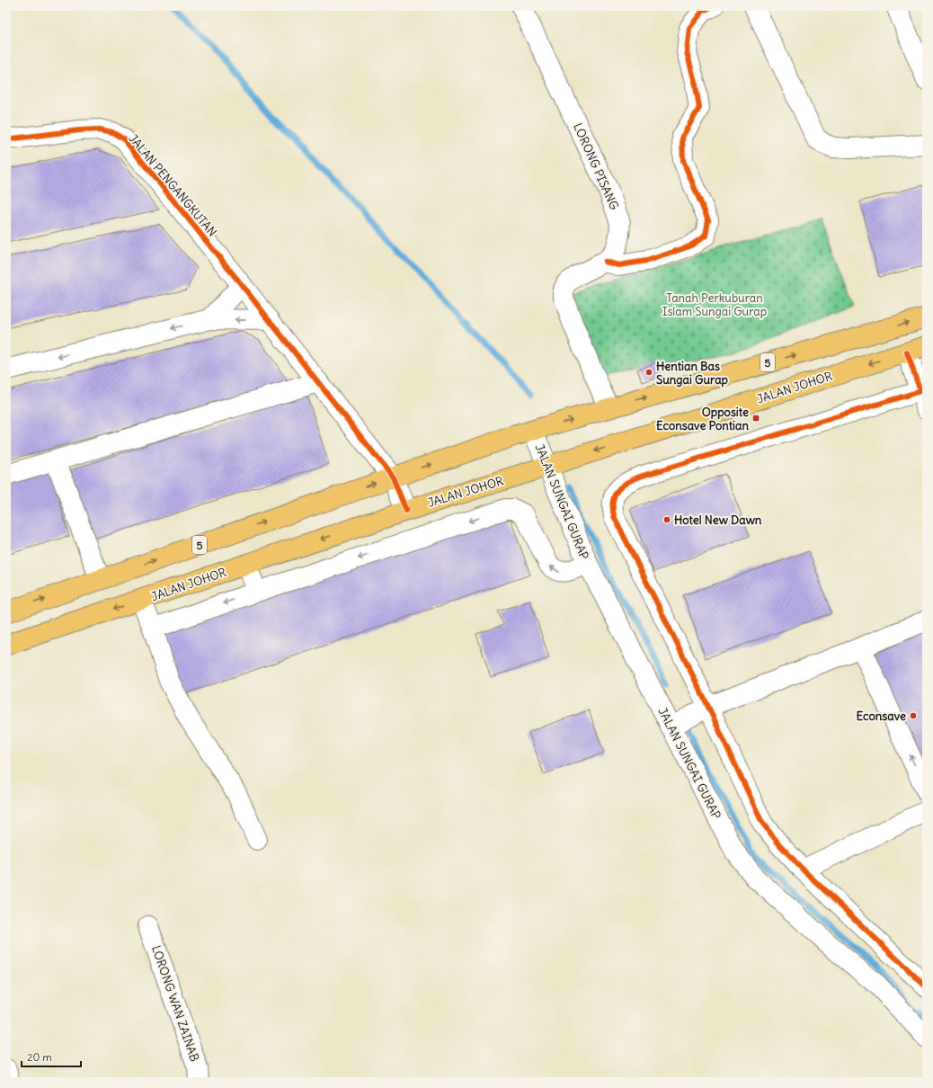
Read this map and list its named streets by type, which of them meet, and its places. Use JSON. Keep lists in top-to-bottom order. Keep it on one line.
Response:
{"streets":{"highway":["5","JALAN JOHOR"],"street":["LORONG PISANG","JALAN PENGANGKUTAN","JALAN SUNGAI GURAP","LORONG WAN ZAINAB"]},"crossings":[["LORONG PISANG","5"],["JALAN PENGANGKUTAN","5"],["JALAN PENGANGKUTAN","JALAN JOHOR"],["5","JALAN SUNGAI GURAP"],["JALAN JOHOR","JALAN SUNGAI GURAP"]],"parks":["Tanah Perkuburan Islam Sungai Gurap"],"places":{"other":["Hentian Bas Sungai Gurap","Hotel New Dawn","Econsave"],"transit":["Opposite Econsave Pontian"]},"scale_bar":"20 m"}
